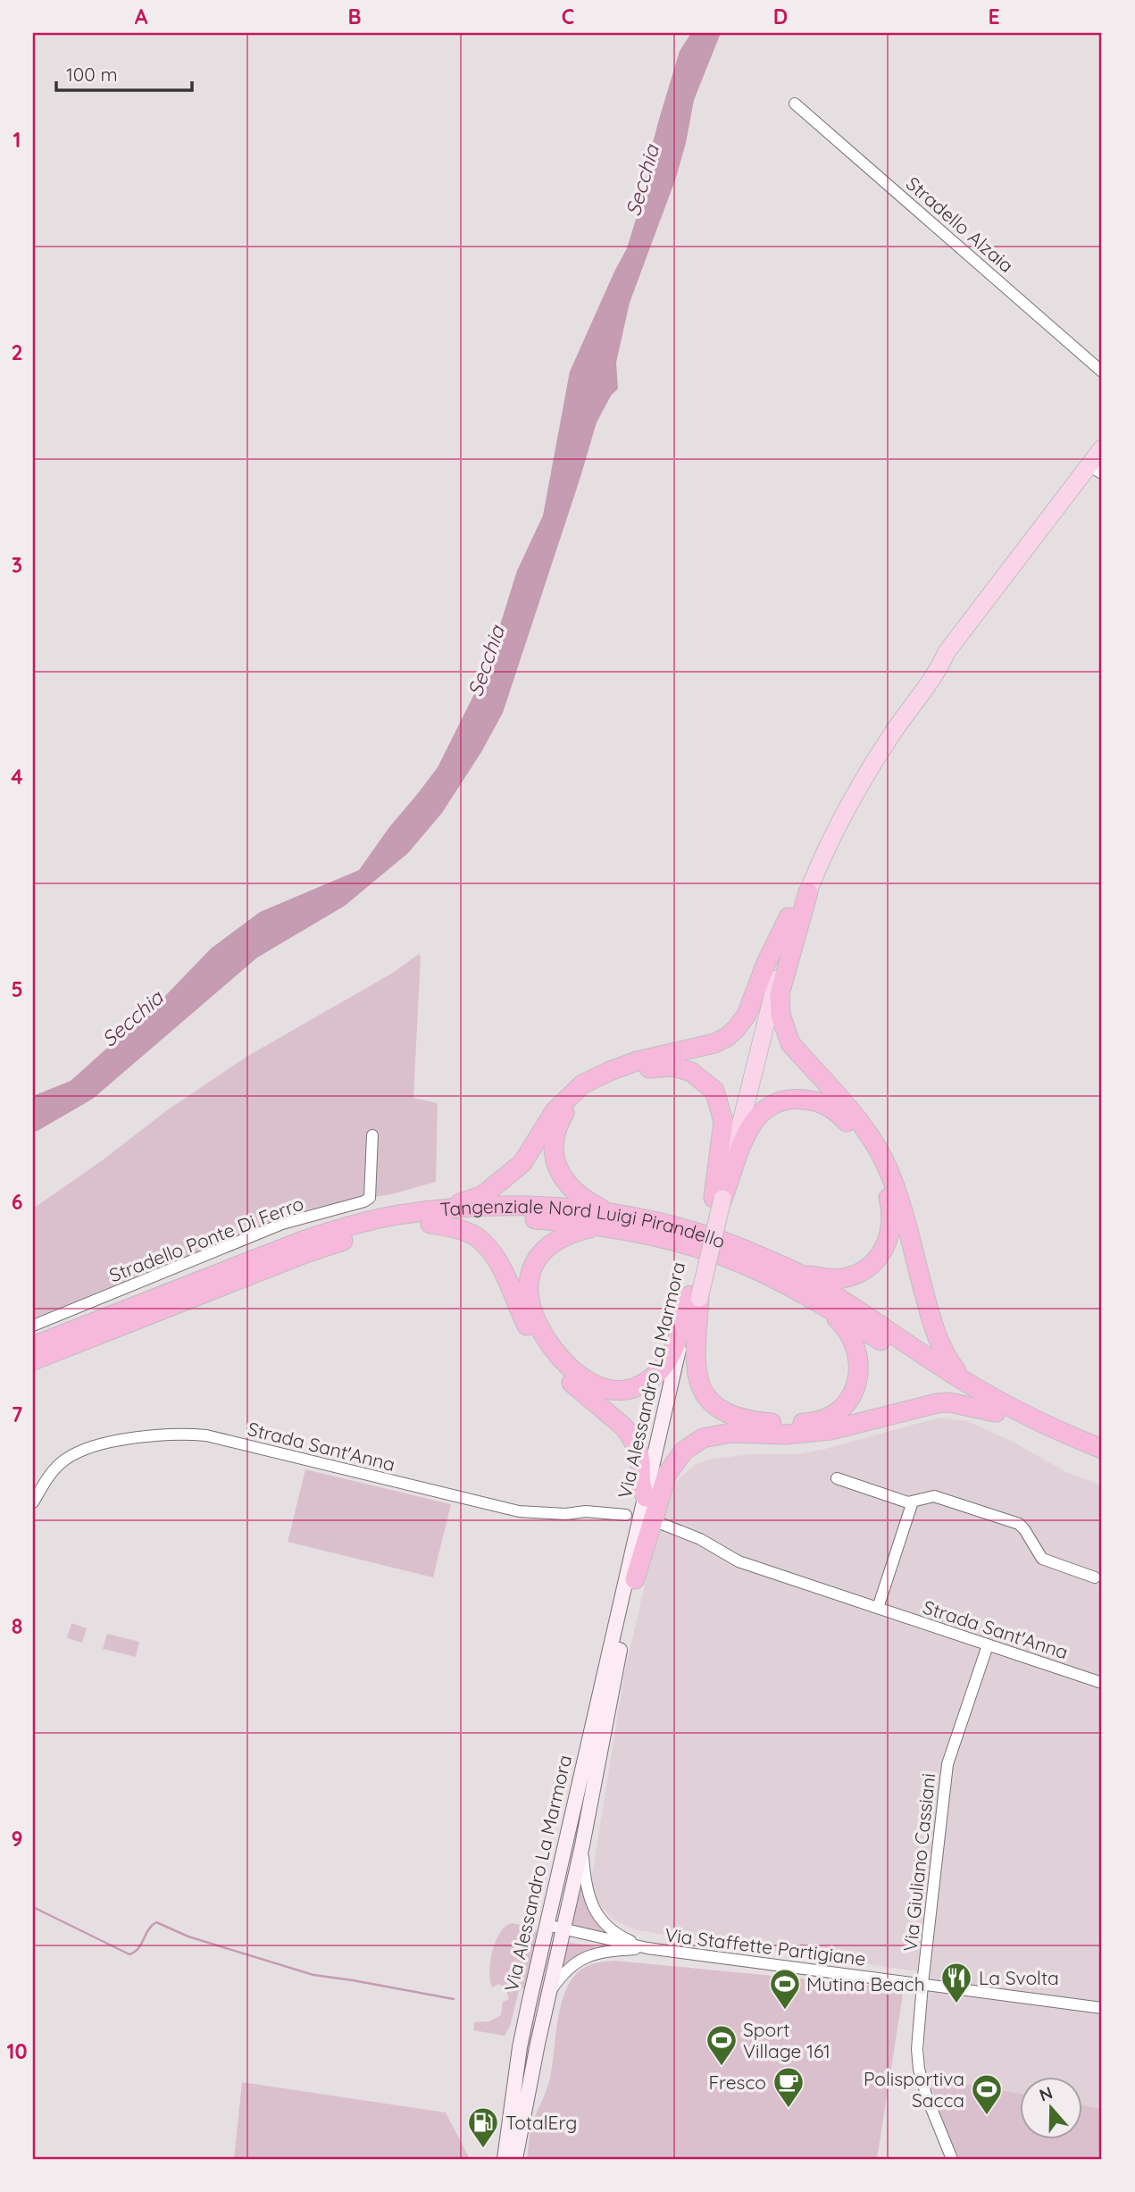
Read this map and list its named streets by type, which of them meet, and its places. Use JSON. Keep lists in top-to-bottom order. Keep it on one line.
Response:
{"streets":{"highway":["Tangenziale Nord Luigi Pirandello"],"main road":["Via Alessandro La Marmora"],"street":["Stradello Alzaia","Stradello Ponte Di Ferro","Strada Sant'Anna","Via Giuliano Cassiani","Via Staffette Partigiane"]},"crossings":[["Via Alessandro La Marmora","Via Staffette Partigiane"],["Strada Sant'Anna","Via Giuliano Cassiani"],["Via Giuliano Cassiani","Via Staffette Partigiane"]],"water":["Secchia"],"places":{"restaurant":["La Svolta"],"sports":["Mutina Beach","Sport Village 161","Polisportiva Sacca"],"cafe":["Fresco"],"fuel station":["TotalErg"]},"scale_bar":"100 m","north":"top","grid":{"columns":["A","B","C","D","E"],"rows":["1","2","3","4","5","6","7","8","9","10"]}}
